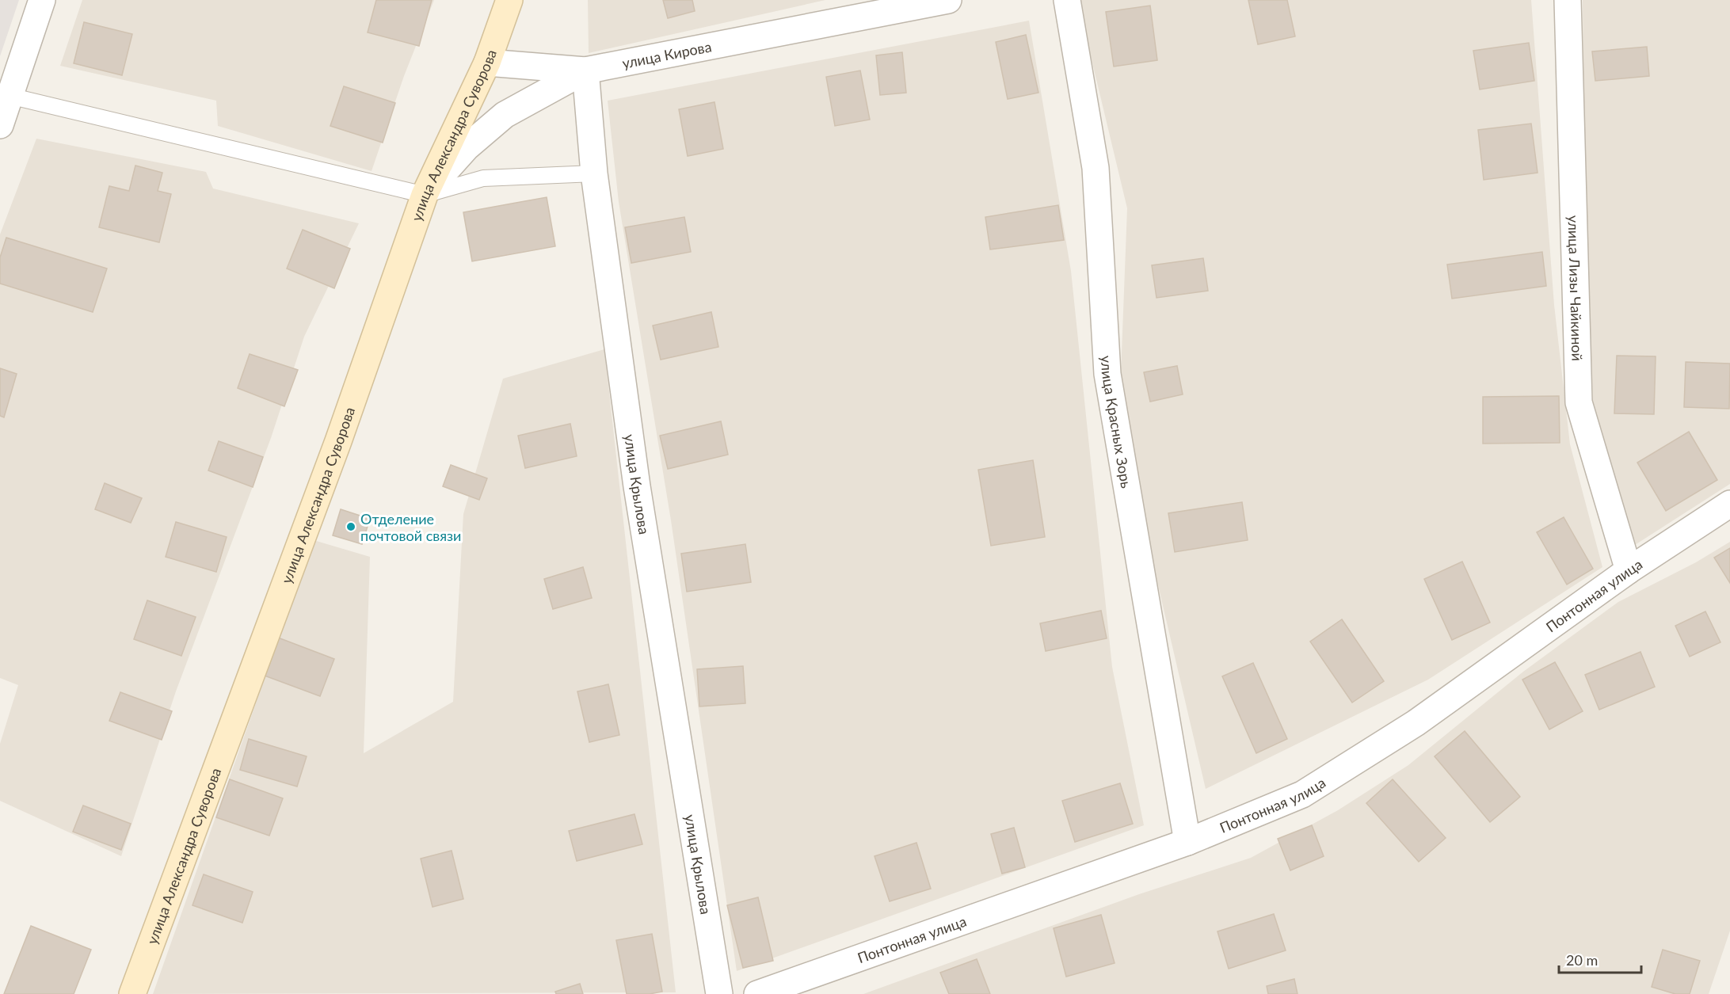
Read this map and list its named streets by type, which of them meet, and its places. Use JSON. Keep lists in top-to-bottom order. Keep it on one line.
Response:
{"streets":{"street":["улица Кирова","улица Александра Суворова","улица Лизы Чайкиной","улица Красных Зорь","улица Крылова","Понтонная улица"]},"crossings":[["улица Кирова","улица Александра Суворова"],["улица Кирова","улица Крылова"],["улица Лизы Чайкиной","Понтонная улица"],["улица Красных Зорь","Понтонная улица"]],"places":["Отделение почтовой связи"],"scale_bar":"20 m"}
